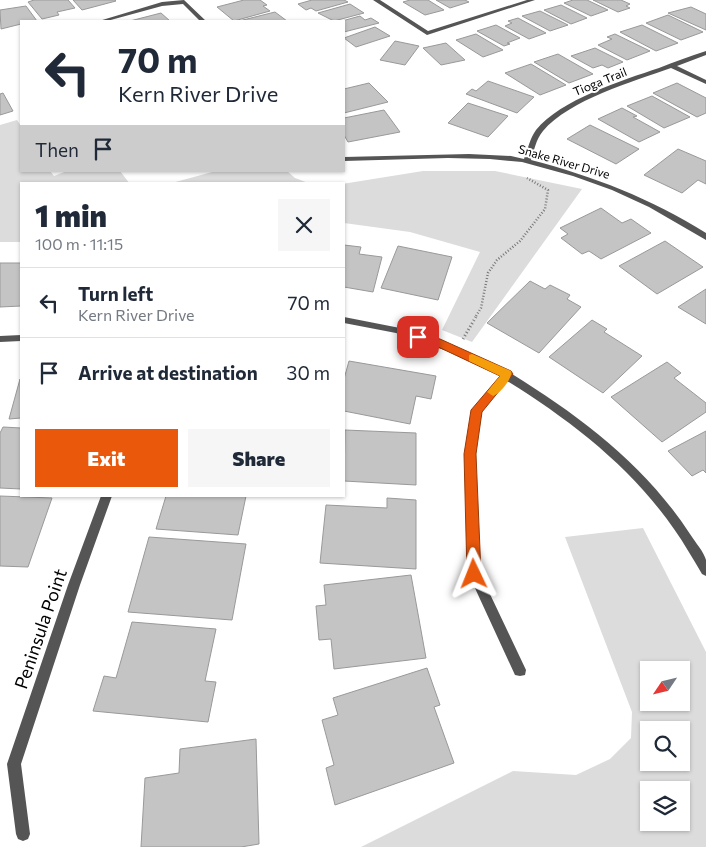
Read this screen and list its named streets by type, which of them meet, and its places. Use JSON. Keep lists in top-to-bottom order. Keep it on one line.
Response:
{"streets":{"street":["Tioga Trail","Snake River Drive","Peninsula Point"]},"crossings":[["Tioga Trail","Snake River Drive"]],"north":"bottom left","page":{"turn":["70 m","Kern River Drive"],"then":"Then","heading":["1 min","100 m · 11:15"],"list":[{"name":"Turn left","note":"Kern River Drive","value":"70 m"},{"name":"Arrive at destination","value":"30 m"}],"buttons":["Exit","Share"]}}
